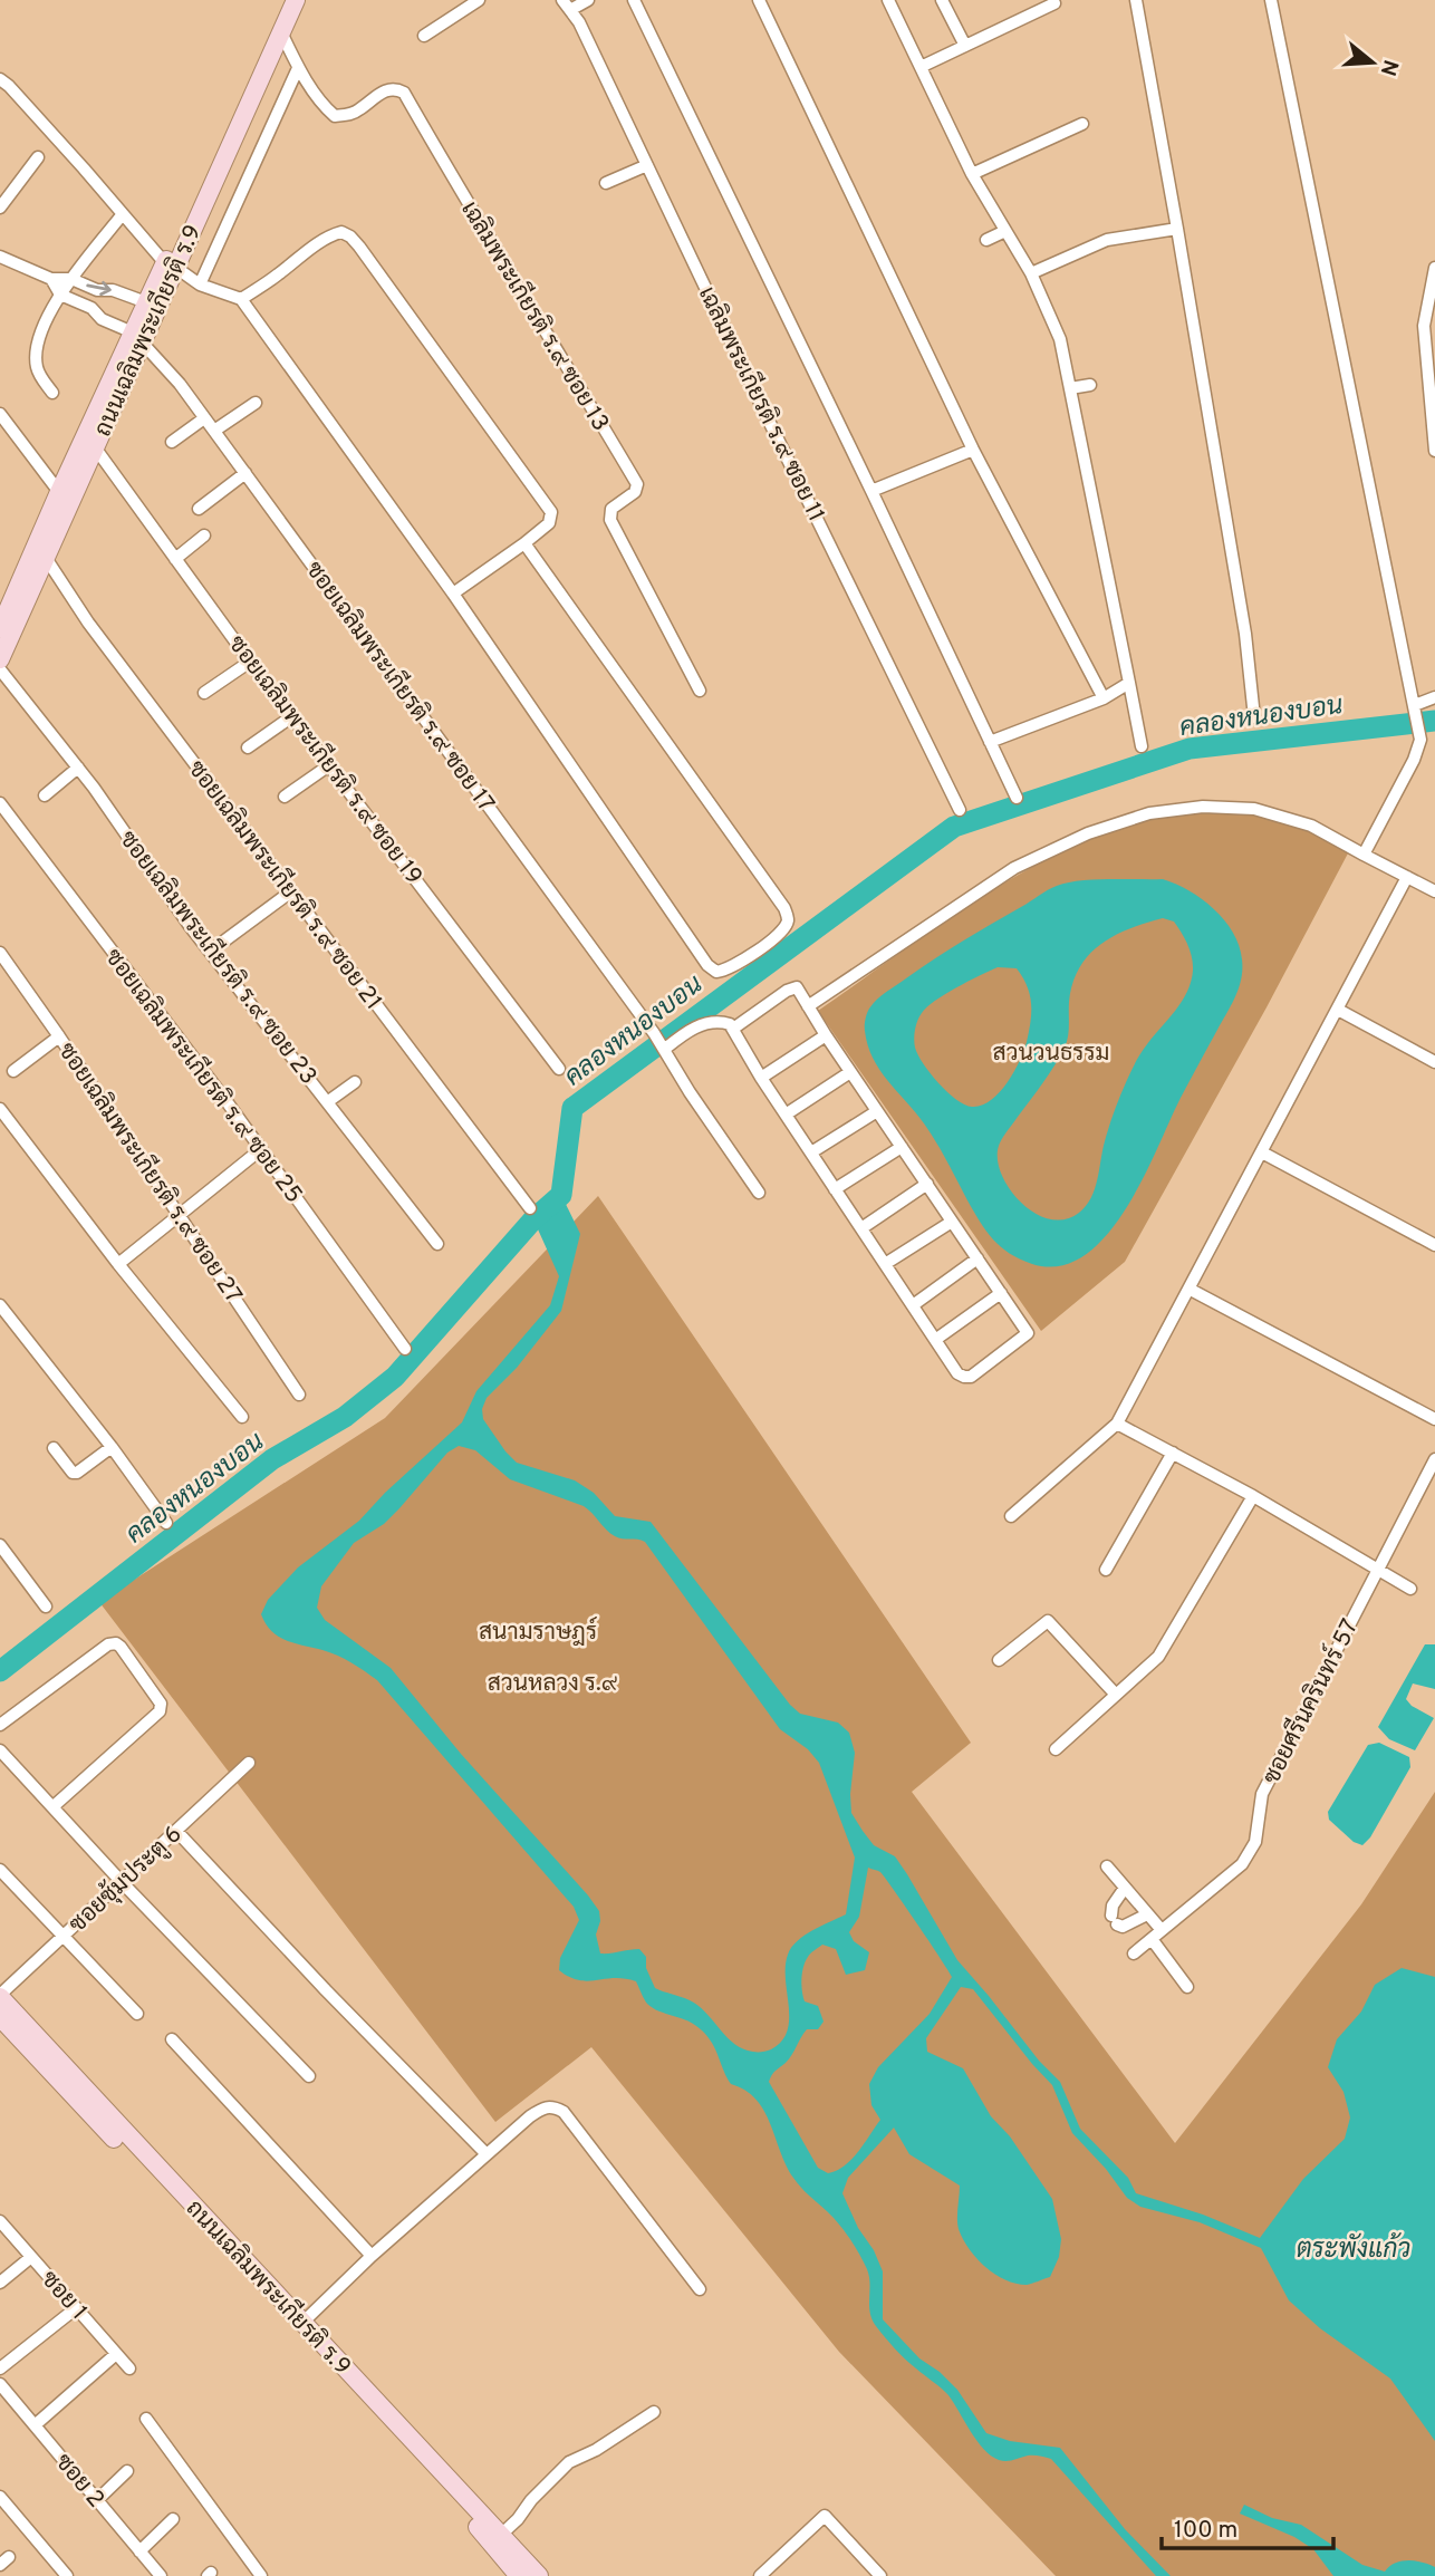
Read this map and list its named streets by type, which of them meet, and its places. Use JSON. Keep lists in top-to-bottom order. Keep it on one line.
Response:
{"streets":{"main road":["ถนนเฉลิมพระเกียรติ ร.9"],"street":["เฉลิมพระเกียรติ ร.๙ ซอย 13","เฉลิมพระเกียรติ ร.๙ ซอย 11","ซอยเฉลิมพระเกียรติ ร.๙ ซอย 17","ซอยเฉลิมพระเกียรติ ร.๙ ซอย 19","ซอยเฉลิมพระเกียรติ ร.๙ ซอย 21","ซอยเฉลิมพระเกียรติ ร.๙ ซอย 23","ซอยเฉลิมพระเกียรติ ร.๙ ซอย 25","ซอยเฉลิมพระเกียรติ ร.๙ ซอย 27","ซอยศรีนครินทร์ 57","ซอยซุ้มประตู 6","ซอย 1","ซอย 2"]},"crossings":[["เฉลิมพระเกียรติ ร.๙ ซอย 13","ถนนเฉลิมพระเกียรติ ร.9"],["ถนนเฉลิมพระเกียรติ ร.9","ซอยเฉลิมพระเกียรติ ร.๙ ซอย 17"],["ถนนเฉลิมพระเกียรติ ร.9","ซอยเฉลิมพระเกียรติ ร.๙ ซอย 19"],["ถนนเฉลิมพระเกียรติ ร.9","ซอยเฉลิมพระเกียรติ ร.๙ ซอย 21"],["ถนนเฉลิมพระเกียรติ ร.9","ซอยซุ้มประตู 6"]],"water":["คลองหนองบอน","ตระพังแก้ว"],"parks":["สวนวนธรรม","สนามราษฎร์","สวนหลวง ร.๙"],"scale_bar":"100 m","north":"right"}
